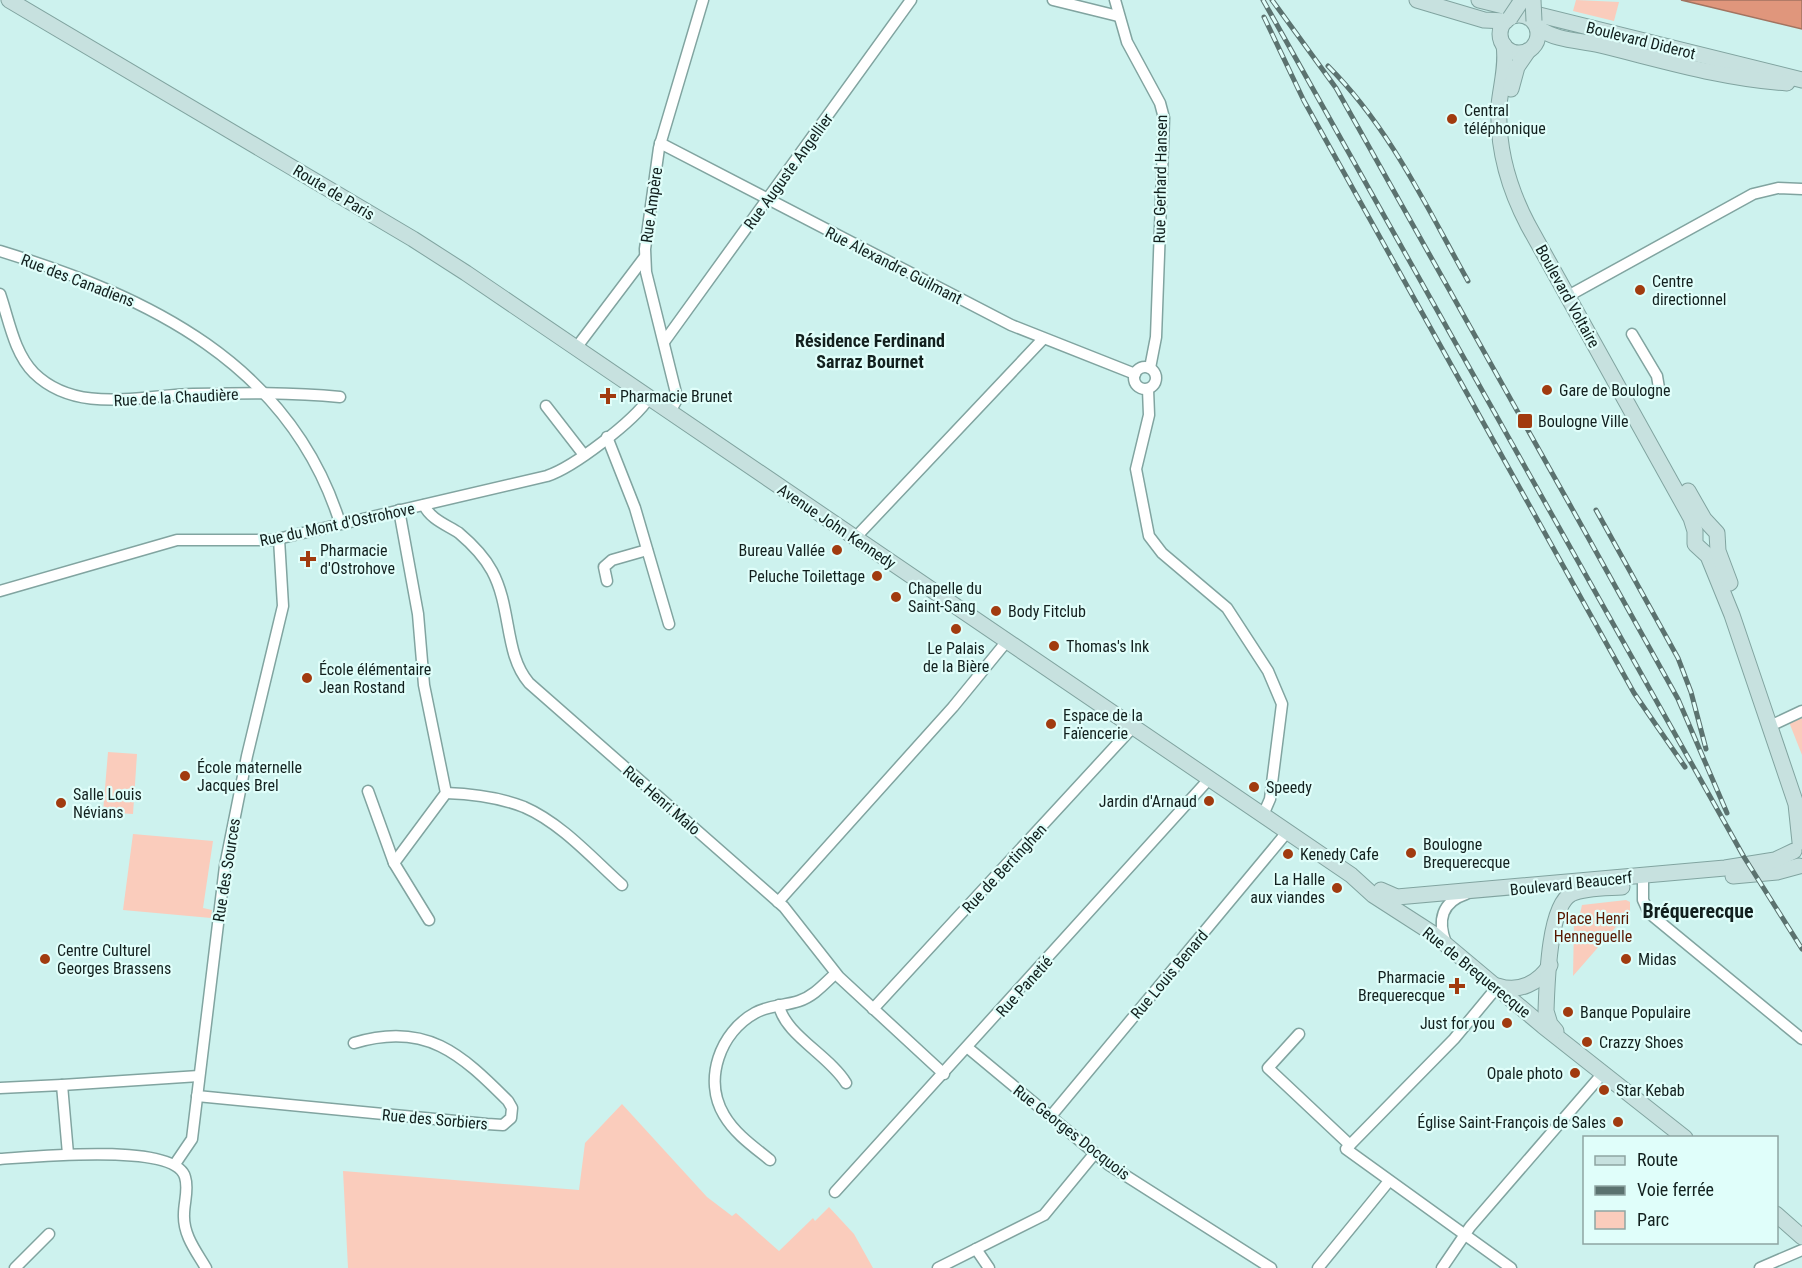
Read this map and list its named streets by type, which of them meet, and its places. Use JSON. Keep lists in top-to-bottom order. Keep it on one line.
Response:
{"streets":{"street":["Boulevard Diderot","Rue Auguste Angellier","Rue Gerhard Hansen","Route de Paris","Rue Ampère","Rue Alexandre Guilmant","Rue des Canadiens","Boulevard Voltaire","Rue de la Chaudière","Rue du Mont d'Ostrohove","Avenue John Kennedy","Rue Henri Malo","Rue de Bertinghen","Rue des Sources","Boulevard Beaucerf","Rue de Brequerecque","Rue Louis Benard","Rue Panetié","Rue des Sorbiers","Rue Georges Docquois"]},"crossings":[["Boulevard Diderot","Boulevard Voltaire"],["Rue Auguste Angellier","Rue Ampère"],["Rue Auguste Angellier","Rue Alexandre Guilmant"],["Rue Gerhard Hansen","Rue Alexandre Guilmant"],["Route de Paris","Rue du Mont d'Ostrohove"],["Route de Paris","Avenue John Kennedy"],["Rue Ampère","Rue Alexandre Guilmant"],["Rue Ampère","Avenue John Kennedy"],["Rue des Canadiens","Rue de la Chaudière"],["Rue des Canadiens","Rue du Mont d'Ostrohove"],["Boulevard Voltaire","Boulevard Beaucerf"],["Rue du Mont d'Ostrohove","Avenue John Kennedy"],["Rue du Mont d'Ostrohove","Rue Henri Malo"],["Rue du Mont d'Ostrohove","Rue des Sources"],["Avenue John Kennedy","Rue de Bertinghen"],["Avenue John Kennedy","Rue de Brequerecque"],["Avenue John Kennedy","Rue Panetié"],["Rue Henri Malo","Rue de Bertinghen"],["Rue Henri Malo","Rue Panetié"],["Rue des Sources","Rue des Sorbiers"],["Boulevard Beaucerf","Rue de Brequerecque"],["Rue de Brequerecque","Rue Louis Benard"],["Rue Louis Benard","Rue Georges Docquois"],["Rue Panetié","Rue Georges Docquois"]],"districts":["Résidence Ferdinand Sarraz Bournet","Bréquerecque"],"parks":["Place Henri Henneguelle"],"places":{"other":["Central téléphonique","Centre directionnel","Gare de Boulogne","Bureau Vallée","Peluche Toilettage","Chapelle du Saint-Sang","Body Fitclub","Le Palais de la Bière","Thomas's Ink","École élémentaire Jean Rostand","Espace de la Faïencerie","École maternelle Jacques Brel","Speedy","Jardin d'Arnaud","Salle Louis Névians","Boulogne Brequerecque","Kenedy Cafe","La Halle aux viandes","Centre Culturel Georges Brassens","Midas","Banque Populaire","Just for you","Crazzy Shoes","Opale photo","Star Kebab","Église Saint-François de Sales"],"health":["Pharmacie Brunet","Pharmacie d'Ostrohove","Pharmacie Brequerecque"],"transit":["Boulogne Ville"]},"legend":["Route","Voie ferrée","Parc"]}
